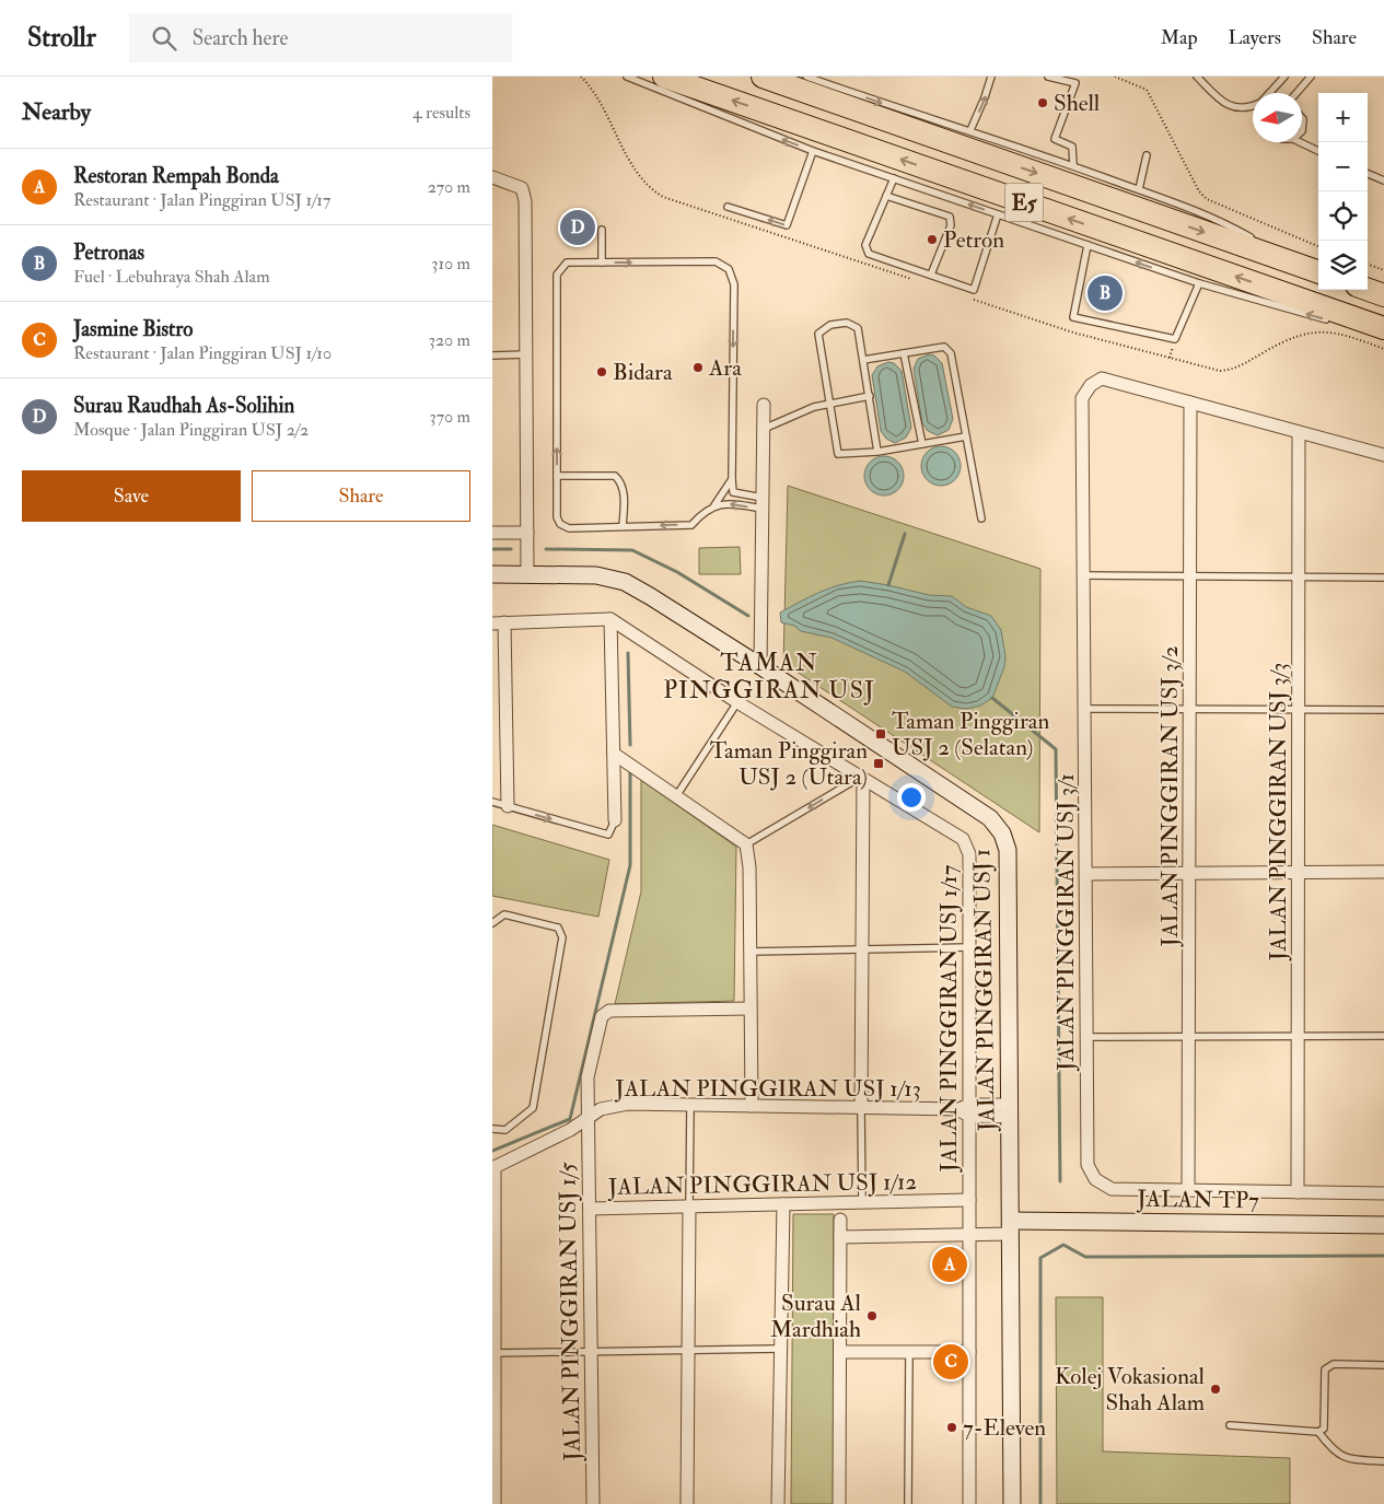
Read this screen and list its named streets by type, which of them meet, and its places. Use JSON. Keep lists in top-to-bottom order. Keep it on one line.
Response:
{"streets":{"highway":["E5"],"street":["JALAN PINGGIRAN USJ 3/2","JALAN PINGGIRAN USJ 3/3","JALAN PINGGIRAN USJ 3/1","JALAN PINGGIRAN USJ 1","JALAN PINGGIRAN USJ 1/17","JALAN PINGGIRAN USJ 1/13","JALAN PINGGIRAN USJ 1/12","JALAN TP7","JALAN PINGGIRAN USJ 1/5"]},"crossings":[["JALAN PINGGIRAN USJ 3/2","JALAN PINGGIRAN USJ 3/1"],["JALAN PINGGIRAN USJ 3/3","JALAN PINGGIRAN USJ 3/1"],["JALAN PINGGIRAN USJ 1","JALAN PINGGIRAN USJ 1/13"],["JALAN PINGGIRAN USJ 1","JALAN TP7"],["JALAN PINGGIRAN USJ 1/17","JALAN PINGGIRAN USJ 1/13"],["JALAN PINGGIRAN USJ 1/17","JALAN PINGGIRAN USJ 1/12"],["JALAN PINGGIRAN USJ 1/13","JALAN PINGGIRAN USJ 1/5"],["JALAN PINGGIRAN USJ 1/12","JALAN PINGGIRAN USJ 1/5"]],"districts":["TAMAN PINGGIRAN USJ"],"places":{"other":["Shell","Petron","Ara","Bidara","Surau Al Mardhiah","Kolej Vokasional Shah Alam","7-Eleven"],"transit":["Taman Pinggiran USJ 2 (Selatan)","Taman Pinggiran USJ 2 (Utara)"]},"north":"left","page":{"header":"Strollr","search":"Search here","nav":["Map","Layers","Share"],"heading":["Nearby","4 results"],"map_buttons":["+","−"],"list":[{"mark":"A","name":"Restoran Rempah Bonda","note":"Restaurant · Jalan Pinggiran USJ 1/17","value":"270 m"},{"mark":"B","name":"Petronas","note":"Fuel · Lebuhraya Shah Alam","value":"310 m"},{"mark":"C","name":"Jasmine Bistro","note":"Restaurant · Jalan Pinggiran USJ 1/10","value":"320 m"},{"mark":"D","name":"Surau Raudhah As-Solihin","note":"Mosque · Jalan Pinggiran USJ 2/2","value":"370 m"}],"pins":["D","B","A","C"],"buttons":["Save","Share"]}}
